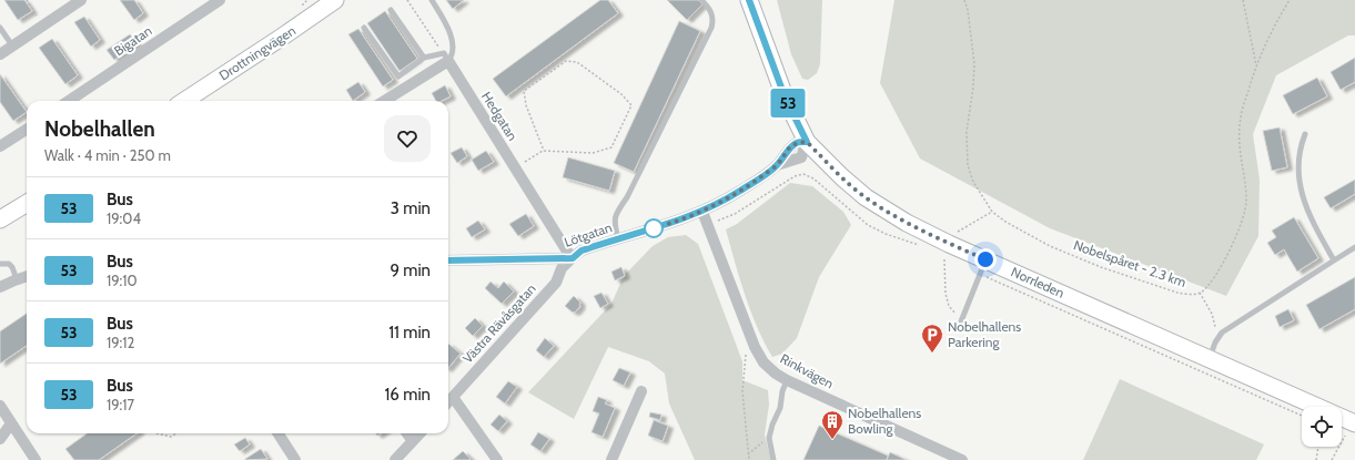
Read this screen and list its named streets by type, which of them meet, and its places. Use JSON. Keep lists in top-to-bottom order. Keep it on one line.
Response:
{"streets":{"street":["Bigatan","Drottningvägen","Hedgatan","Lötgatan","Norrleden","Västra Rävåsgatan","Rinkvägen"],"path":["Nobelspåret - 2.3 km"]},"crossings":[["Hedgatan","Lötgatan"],["Hedgatan","Västra Rävåsgatan"],["Lötgatan","Norrleden"],["Lötgatan","Västra Rävåsgatan"],["Lötgatan","Rinkvägen"]],"places":{"parking":["Nobelhallens Parkering"],"building":["Nobelhallens Bowling"]},"lines":["bus line 53"],"page":{"on_map":"53","heading":["Nobelhallen","Walk · 4 min · 250 m"],"list":[{"mark":"53","name":"Bus","note":"19:04","value":"3 min"},{"mark":"53","name":"Bus","note":"19:10","value":"9 min"},{"mark":"53","name":"Bus","note":"19:12","value":"11 min"},{"mark":"53","name":"Bus","note":"19:17","value":"16 min"}]}}
